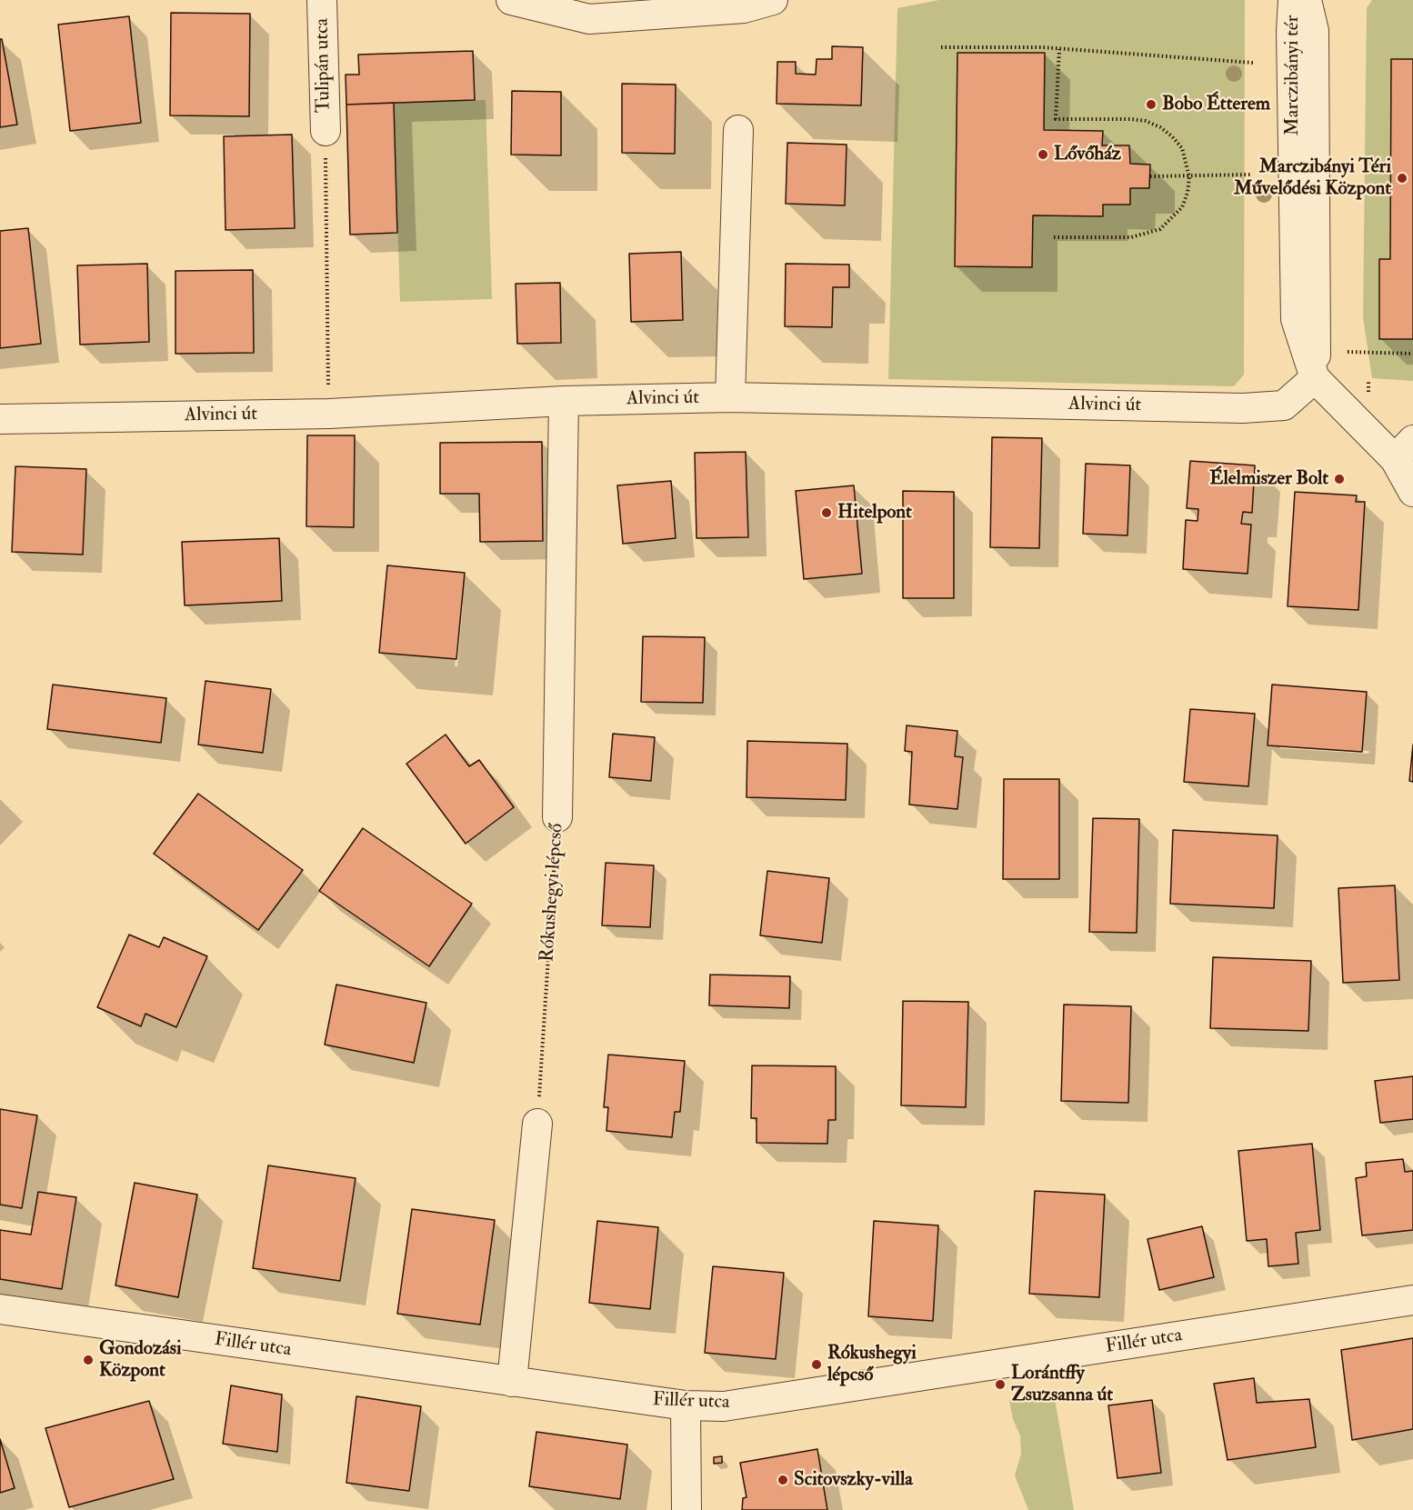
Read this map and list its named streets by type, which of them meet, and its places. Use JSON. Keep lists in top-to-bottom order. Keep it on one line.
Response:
{"streets":{"street":["Tulipán utca","Marczibányi tér","Alvinci út","Rókushegyi lépcső","Fillér utca"]},"crossings":[["Marczibányi tér","Alvinci út"],["Alvinci út","Rókushegyi lépcső"]],"places":["Bobo Étterem","Lővőház","Marczibányi Téri Művelődési Központ","Élelmiszer Bolt","Hitelpont","Gondozási Központ","Rókushegyi lépcső","Lorántffy Zsuzsanna út","Scitovszky-villa"]}
